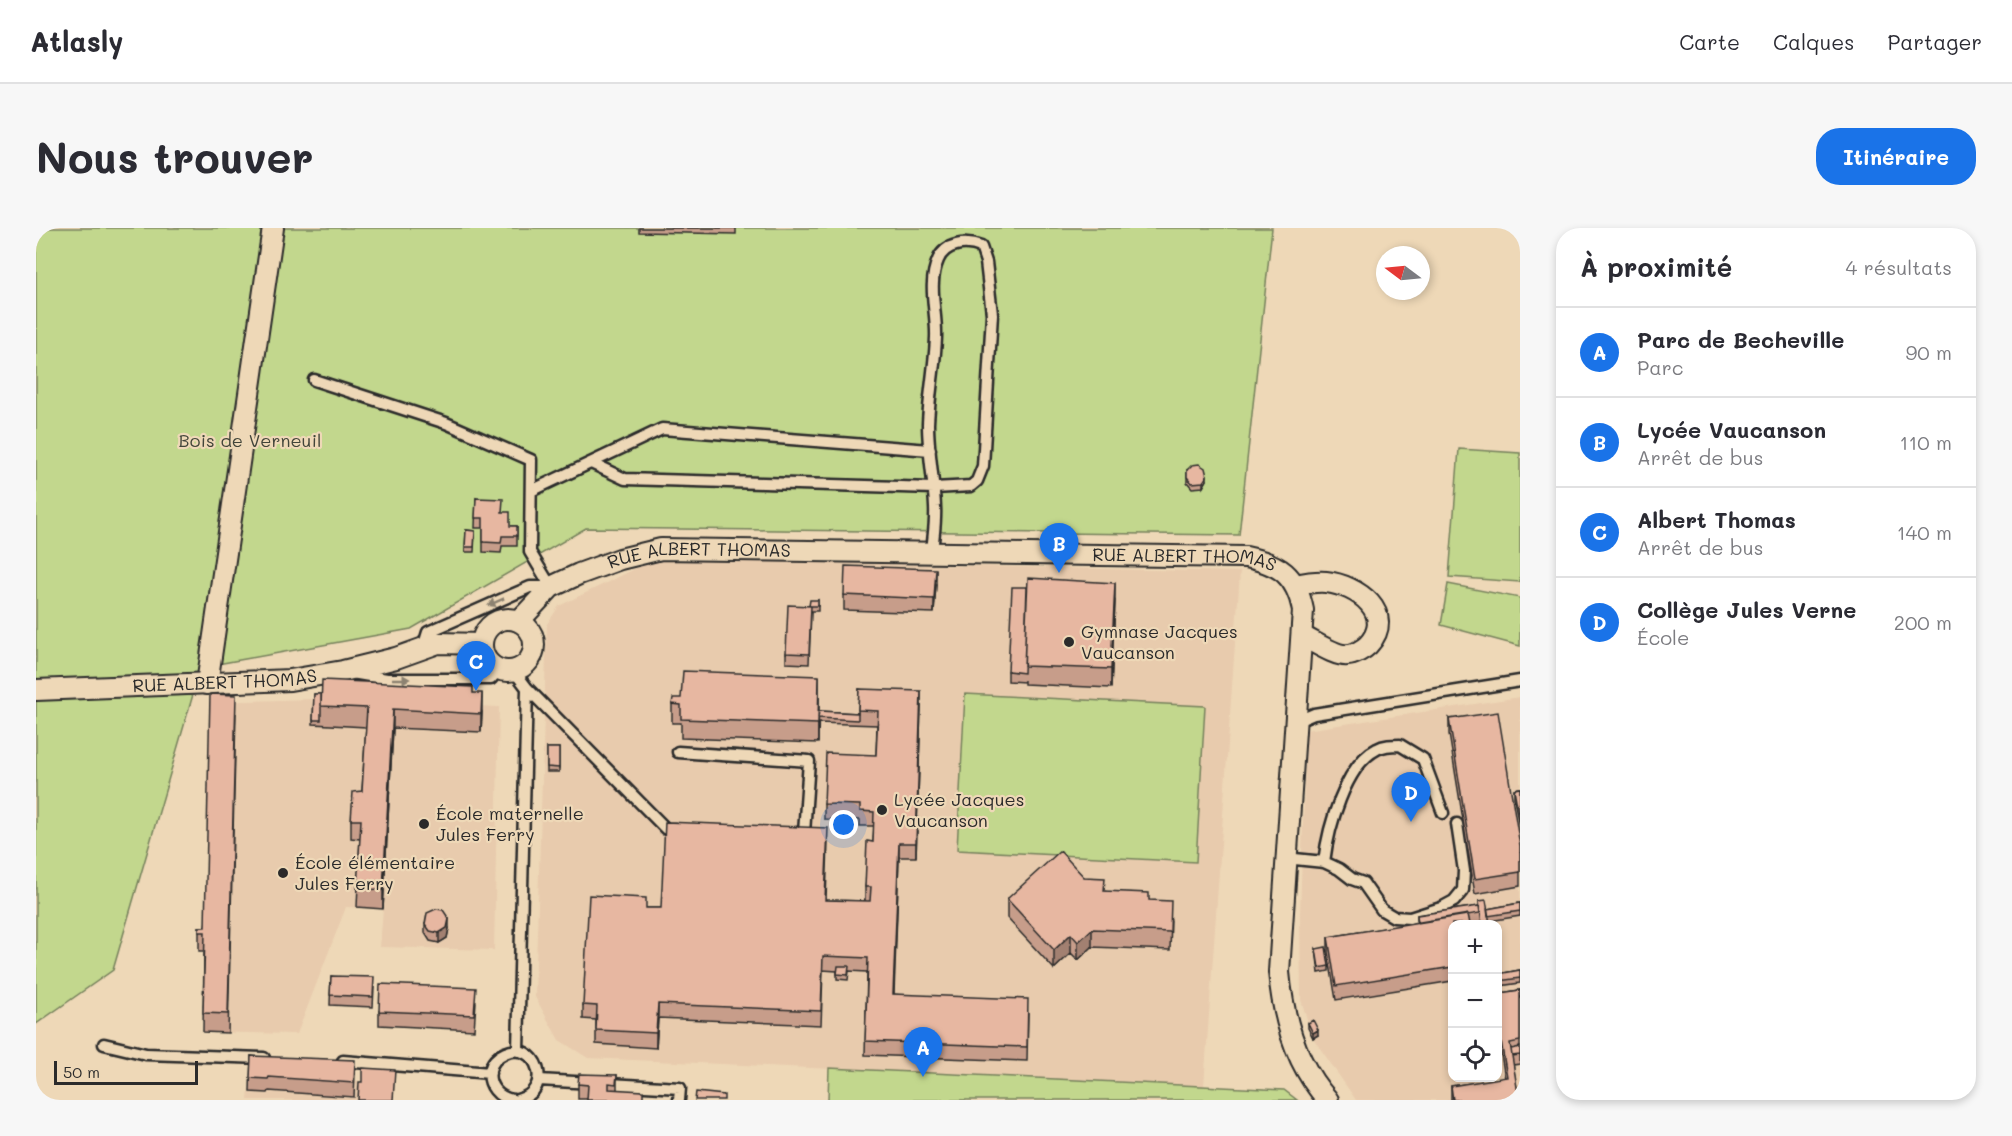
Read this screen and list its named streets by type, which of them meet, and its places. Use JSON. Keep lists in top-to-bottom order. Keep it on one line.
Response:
{"streets":{"street":["RUE ALBERT THOMAS"]},"parks":["Bois de Verneuil"],"places":["Gymnase Jacques Vaucanson","Lycée Jacques Vaucanson","École maternelle Jules Ferry","École élémentaire Jules Ferry"],"scale_bar":"50 m","north":"left","page":{"header":"Atlasly","nav":["Carte","Calques","Partager"],"buttons":"Itinéraire","title":"Nous trouver","heading":["À proximité","4 résultats"],"list":[{"mark":"A","name":"Parc de Becheville","note":"Parc","value":"90 m"},{"mark":"B","name":"Lycée Vaucanson","note":"Arrêt de bus","value":"110 m"},{"mark":"C","name":"Albert Thomas","note":"Arrêt de bus","value":"140 m"},{"mark":"D","name":"Collège Jules Verne","note":"École","value":"200 m"}],"pins":["B","C","D","A"],"map_buttons":["+","−"],"scale":"50 m"}}
